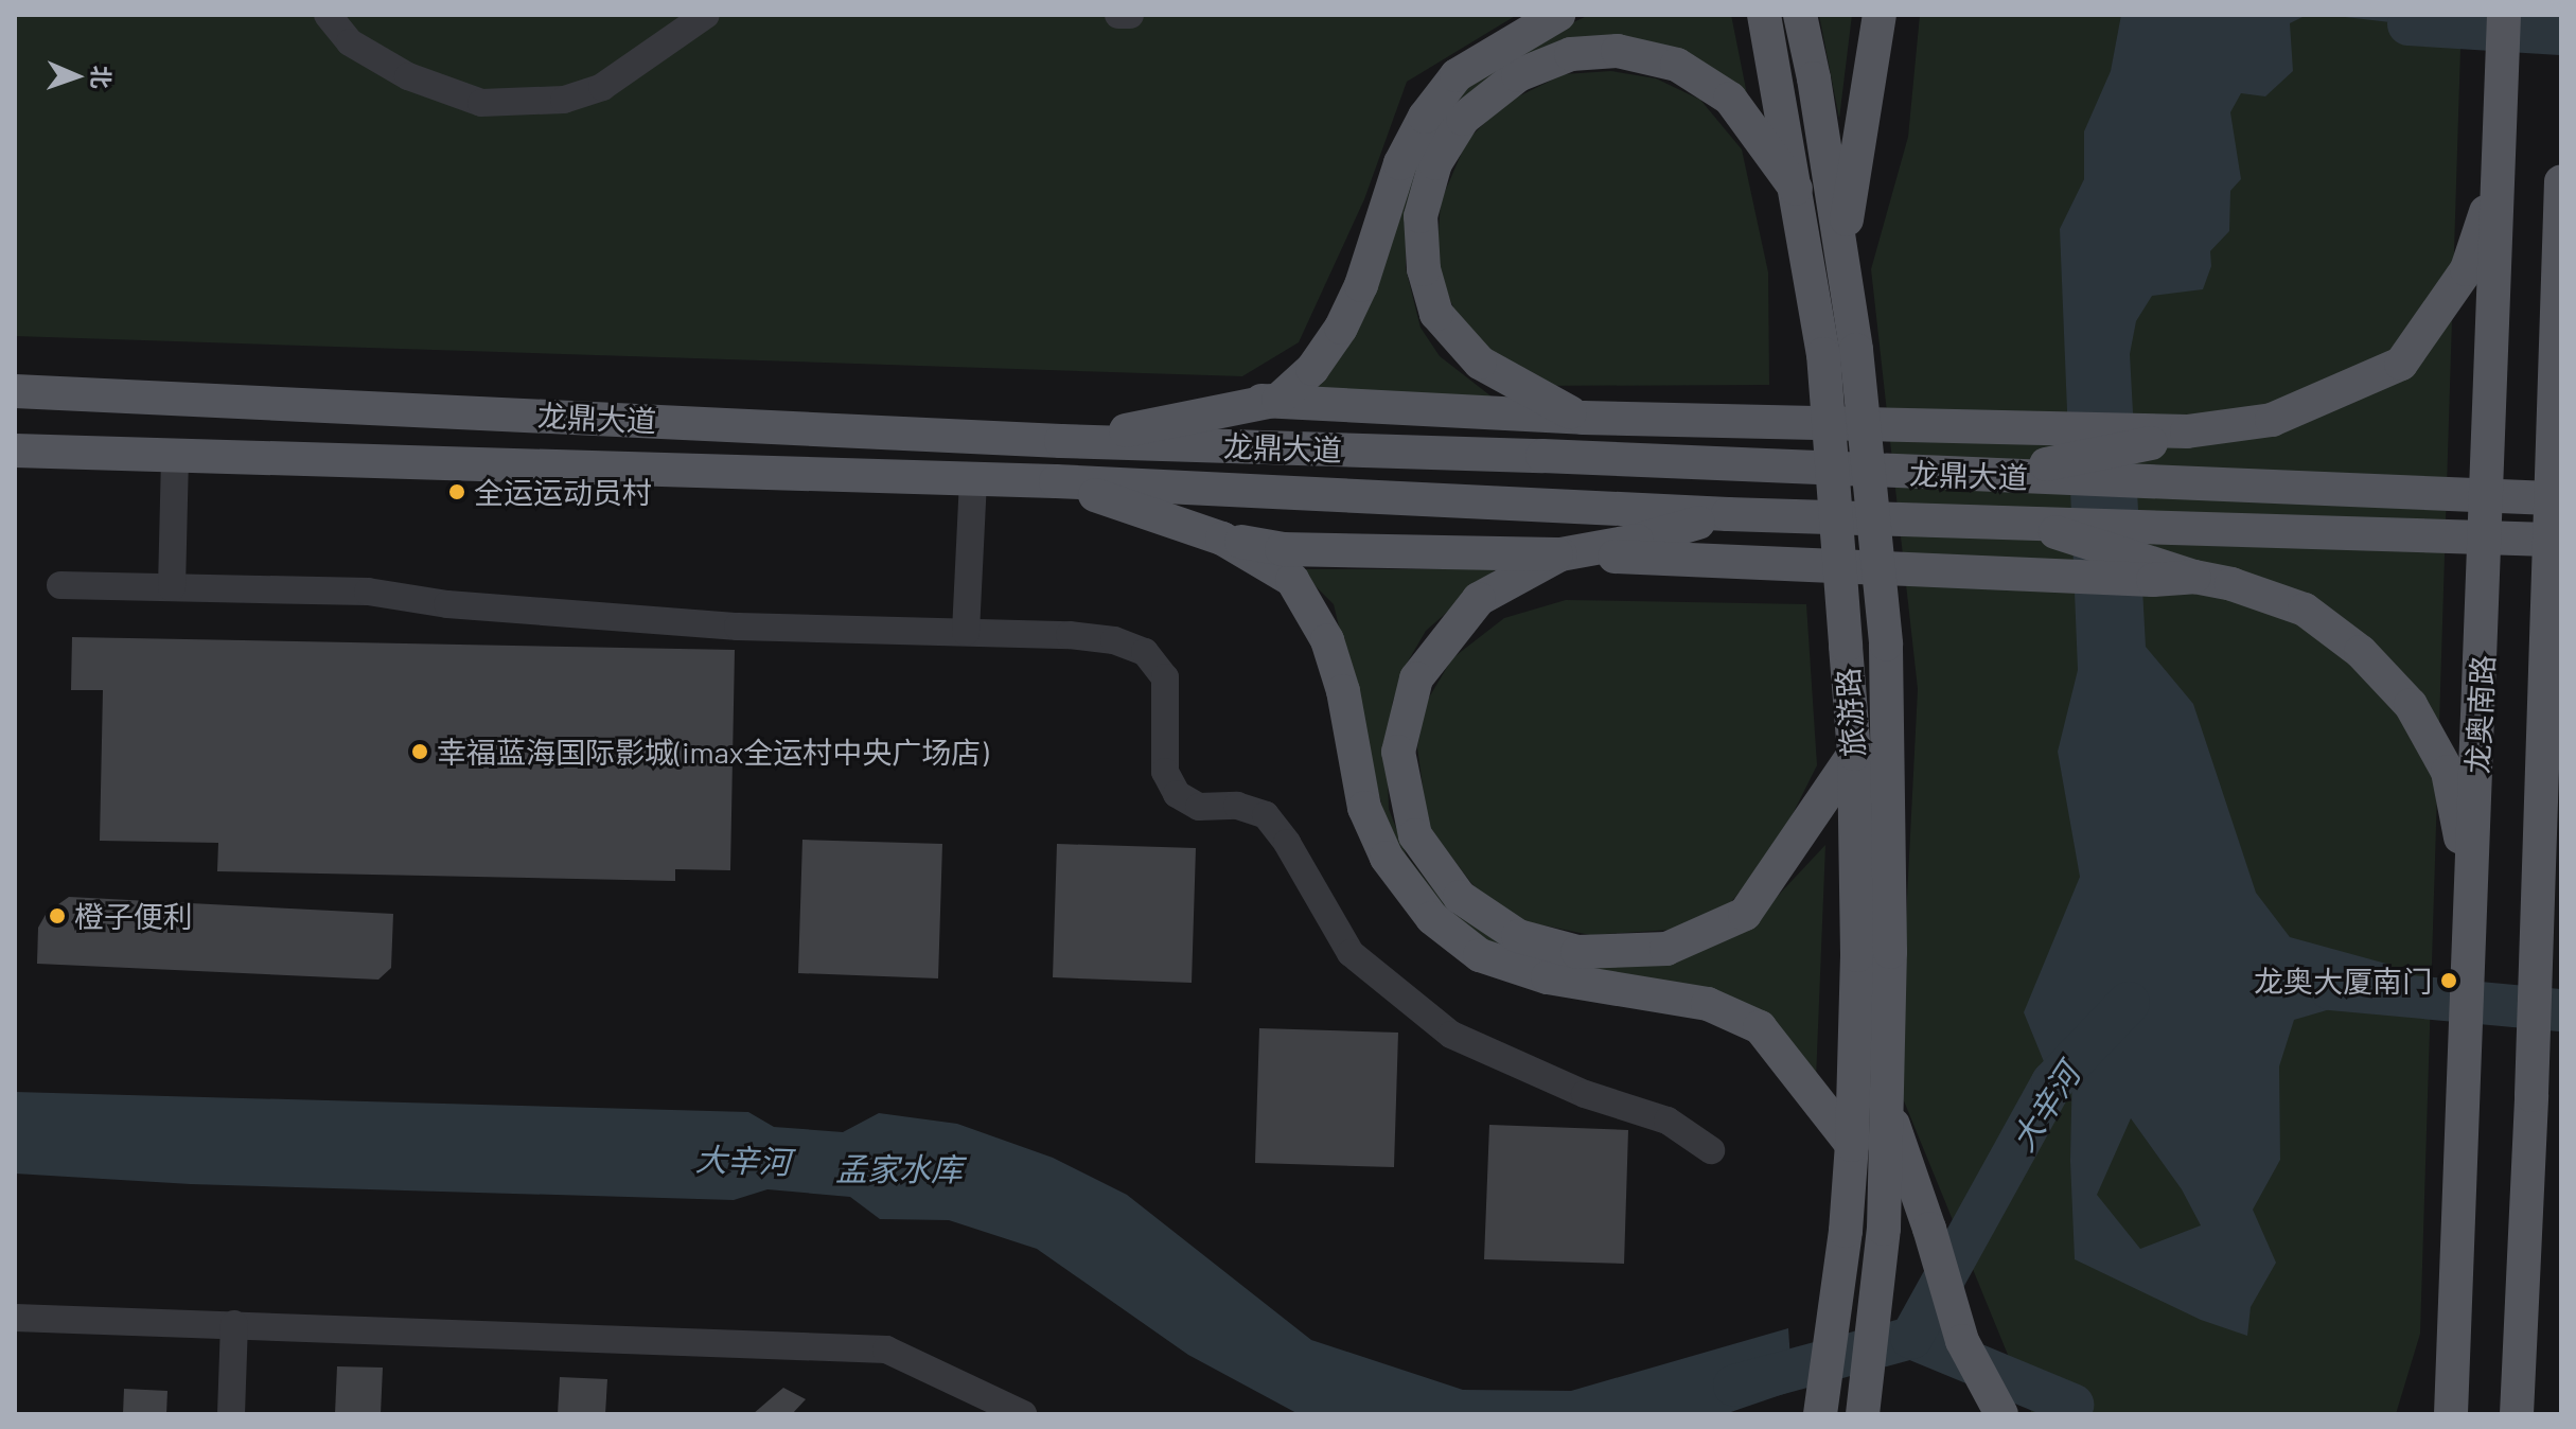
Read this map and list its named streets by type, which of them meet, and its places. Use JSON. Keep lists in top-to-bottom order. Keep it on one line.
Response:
{"streets":{"main road":["龙鼎大道","旅游路","龙奥南路"]},"crossings":[["龙鼎大道","龙奥南路"]],"water":["大辛河","孟家水库"],"places":["全运运动员村","幸福蓝海国际影城(imax全运村中央广场店)","橙子便利","龙奥大厦南门"],"north":"right"}
